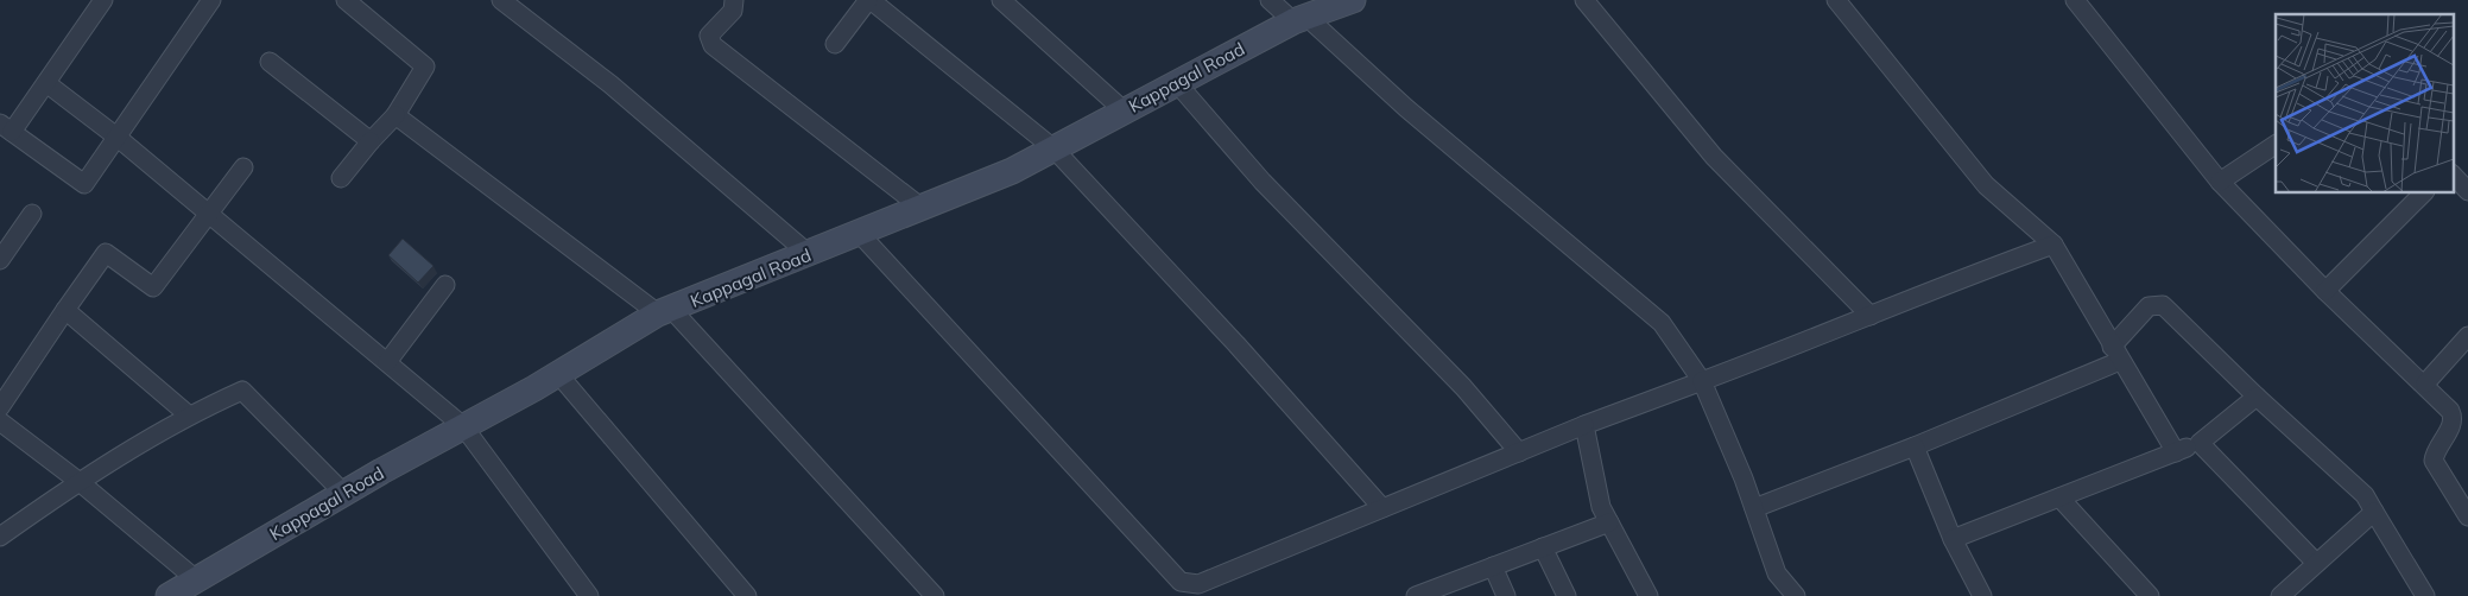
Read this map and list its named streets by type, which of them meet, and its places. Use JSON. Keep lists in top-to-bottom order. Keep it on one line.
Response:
{"streets":{"main road":["Kappagal Road"]}}
